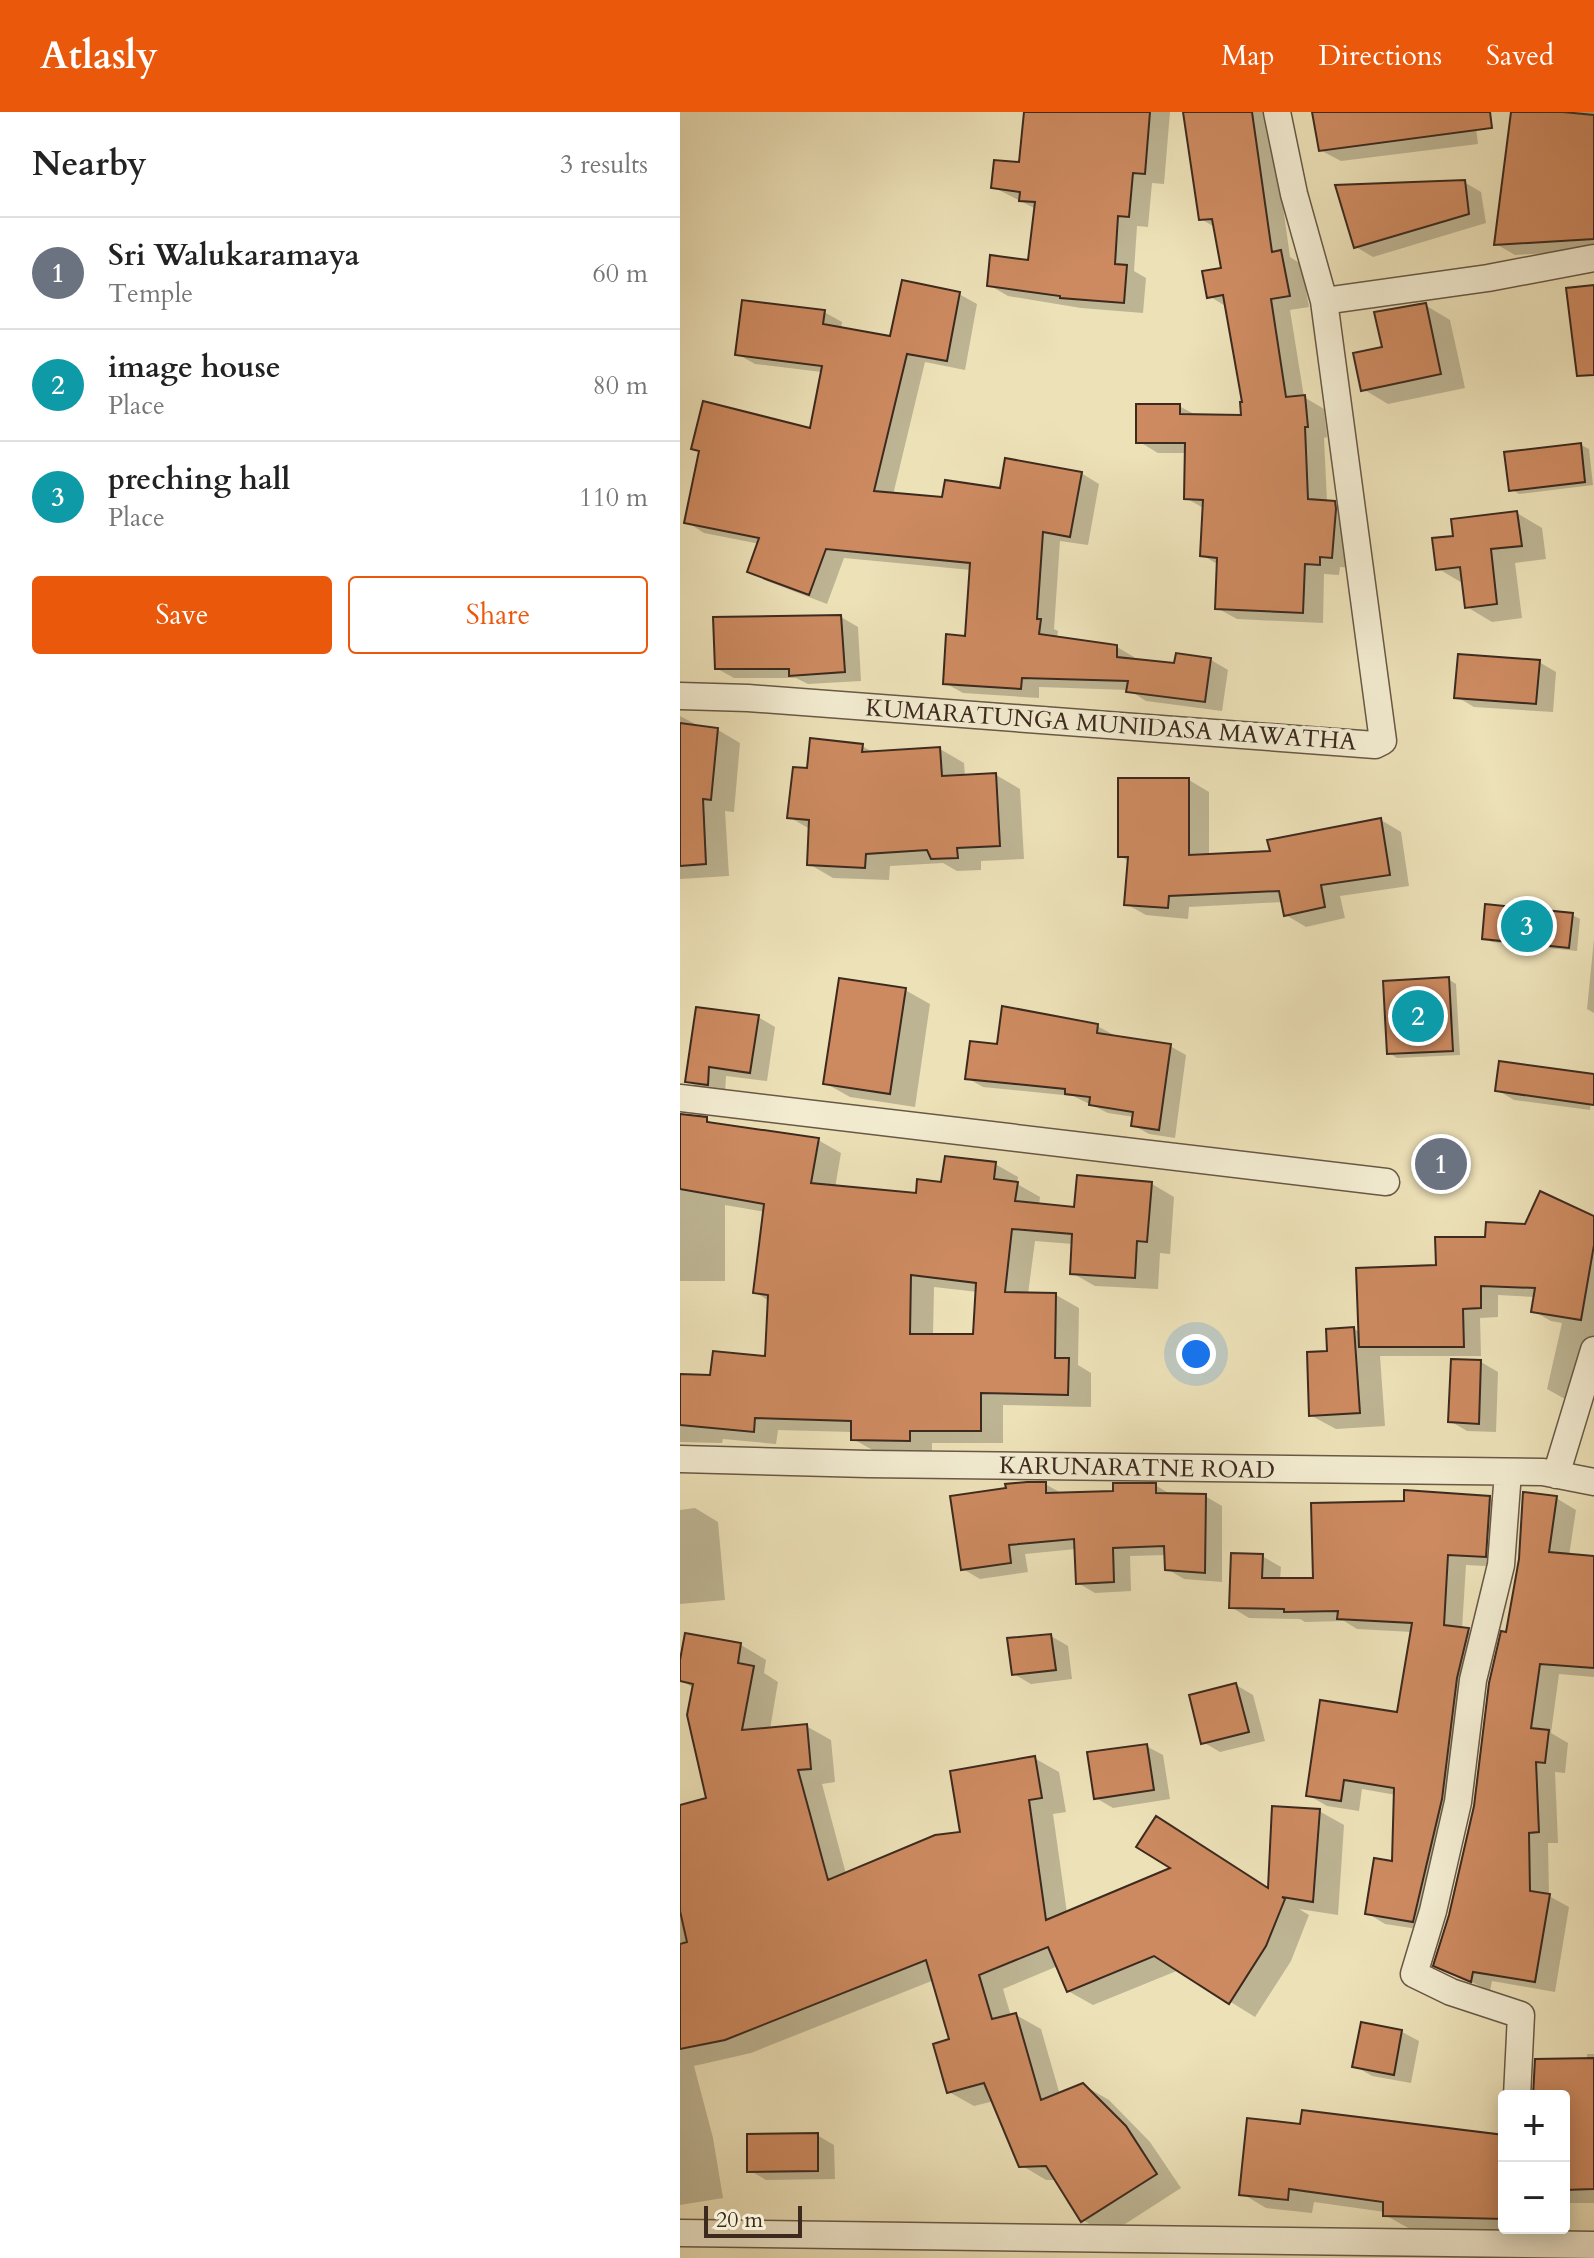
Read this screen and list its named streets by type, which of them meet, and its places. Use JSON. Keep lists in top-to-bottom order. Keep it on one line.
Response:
{"streets":{"street":["KUMARATUNGA MUNIDASA MAWATHA","KARUNARATNE ROAD"]},"scale_bar":"20 m","page":{"header":"Atlasly","nav":["Map","Directions","Saved"],"heading":["Nearby","3 results"],"list":[{"mark":"1","name":"Sri Walukaramaya","note":"Temple","value":"60 m"},{"mark":"2","name":"image house","note":"Place","value":"80 m"},{"mark":"3","name":"preching hall","note":"Place","value":"110 m"}],"buttons":["Save","Share"],"pins":["3","2","1"],"map_buttons":["+","−"],"scale":"20 m"}}
